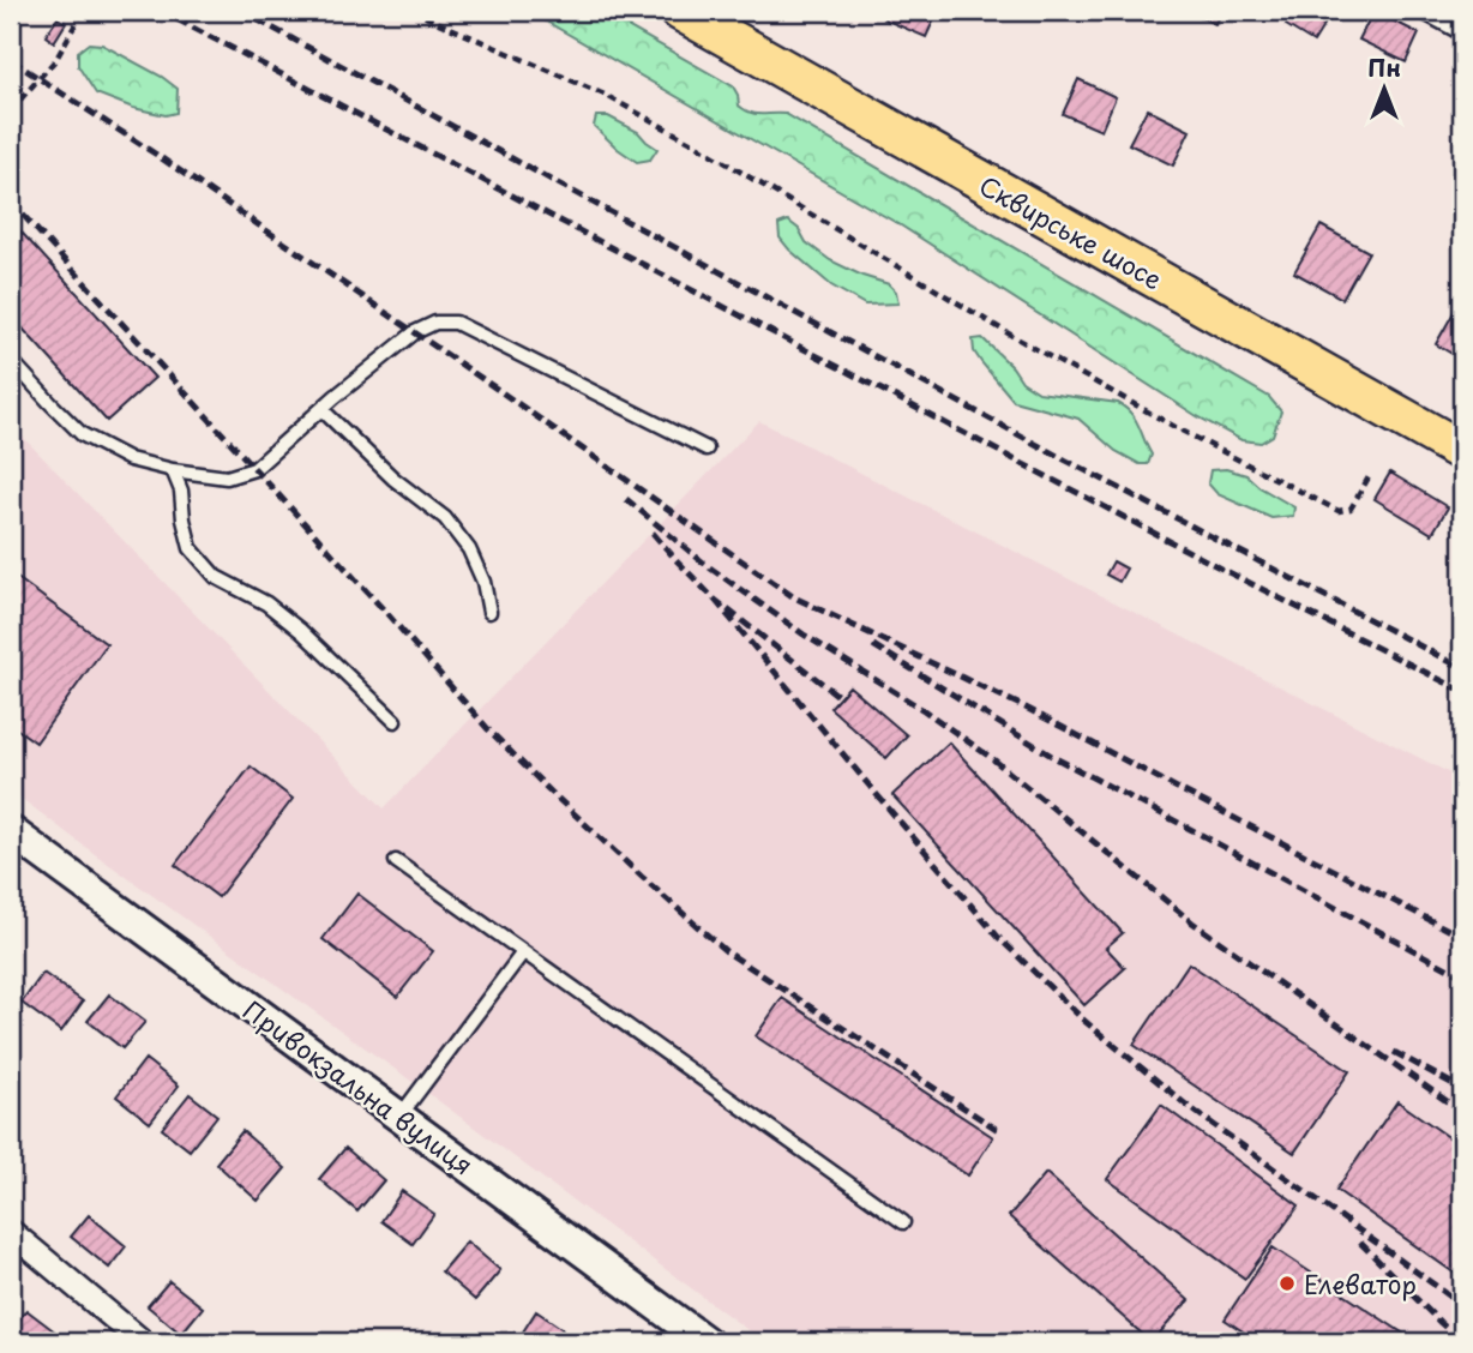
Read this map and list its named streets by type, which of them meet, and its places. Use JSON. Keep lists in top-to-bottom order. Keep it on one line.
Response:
{"streets":{"main road":["Сквирське шосе"],"street":["Привокзальна вулиця"]},"places":["Елеватор"],"north":"top"}
